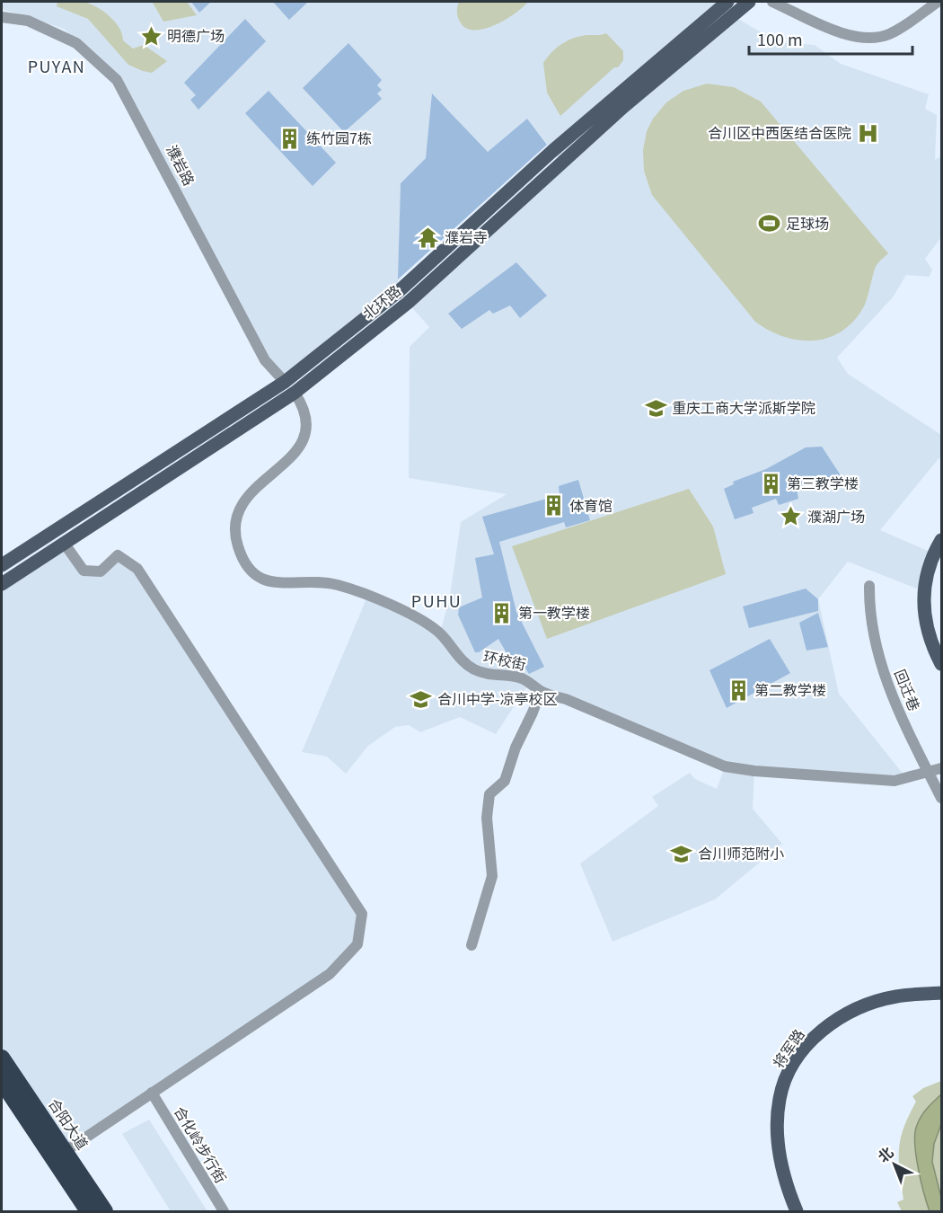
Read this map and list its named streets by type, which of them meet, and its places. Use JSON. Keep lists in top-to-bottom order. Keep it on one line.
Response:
{"streets":{"highway":["合阳大道"],"main road":["北环路","将军路"],"street":["濮岩路","环校街","回迁巷","合化岭步行街"]},"crossings":[["濮岩路","北环路"],["北环路","环校街"],["环校街","回迁巷"]],"districts":["PUYAN","PUHU"],"places":{"place":["明德广场","濮湖广场"],"hospital":["合川区中西医结合医院"],"building":["练竹园7栋","第三教学楼","体育馆","第一教学楼","第二教学楼"],"sports":["足球场"],"temple":["濮岩寺"],"school or university":["重庆工商大学派斯学院","合川中学-凉亭校区","合川师范附小"]},"scale_bar":"100 m","north":"top left"}
